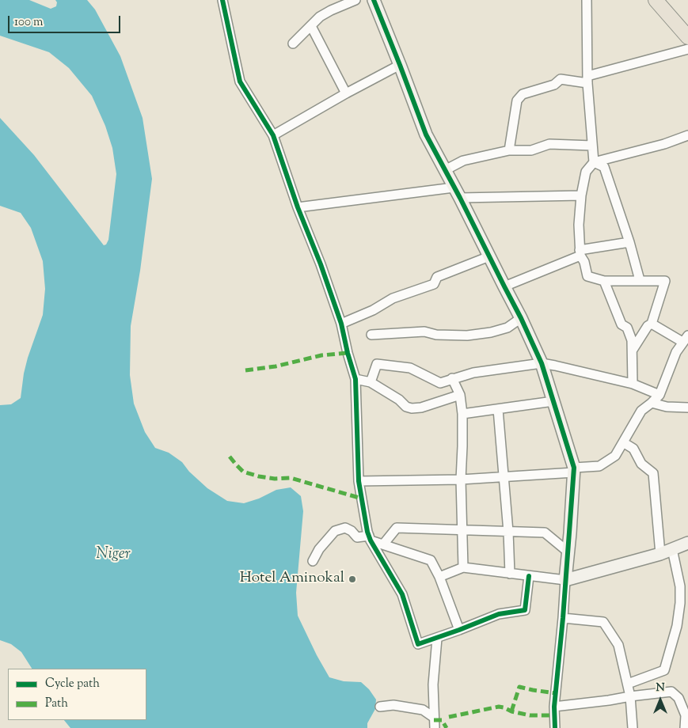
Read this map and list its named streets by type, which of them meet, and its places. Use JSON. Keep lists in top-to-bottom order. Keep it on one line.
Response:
{"water":["Niger"],"places":["Hotel Aminokal"],"legend":["Cycle path","Path"],"scale_bar":"100 m","north":"top"}
